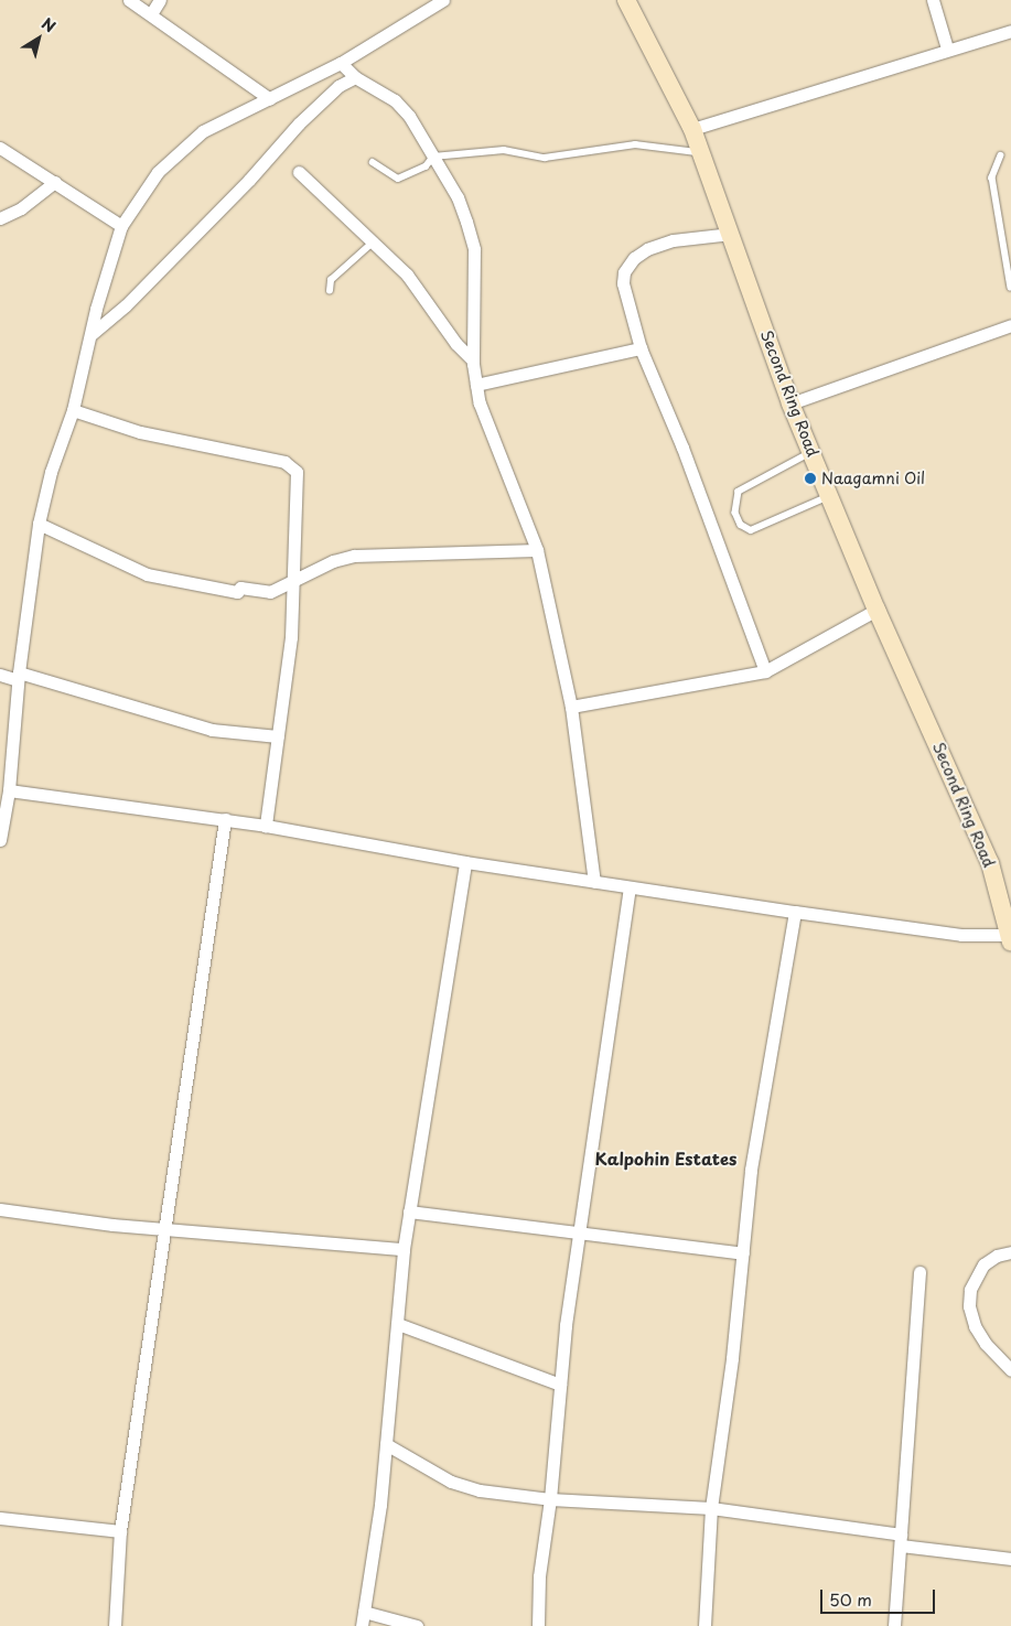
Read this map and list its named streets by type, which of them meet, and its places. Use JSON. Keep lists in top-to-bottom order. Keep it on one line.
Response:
{"streets":{"street":["Second Ring Road"]},"districts":["Kalpohin Estates"],"places":["Naagamni Oil"],"scale_bar":"50 m","north":"top right"}
